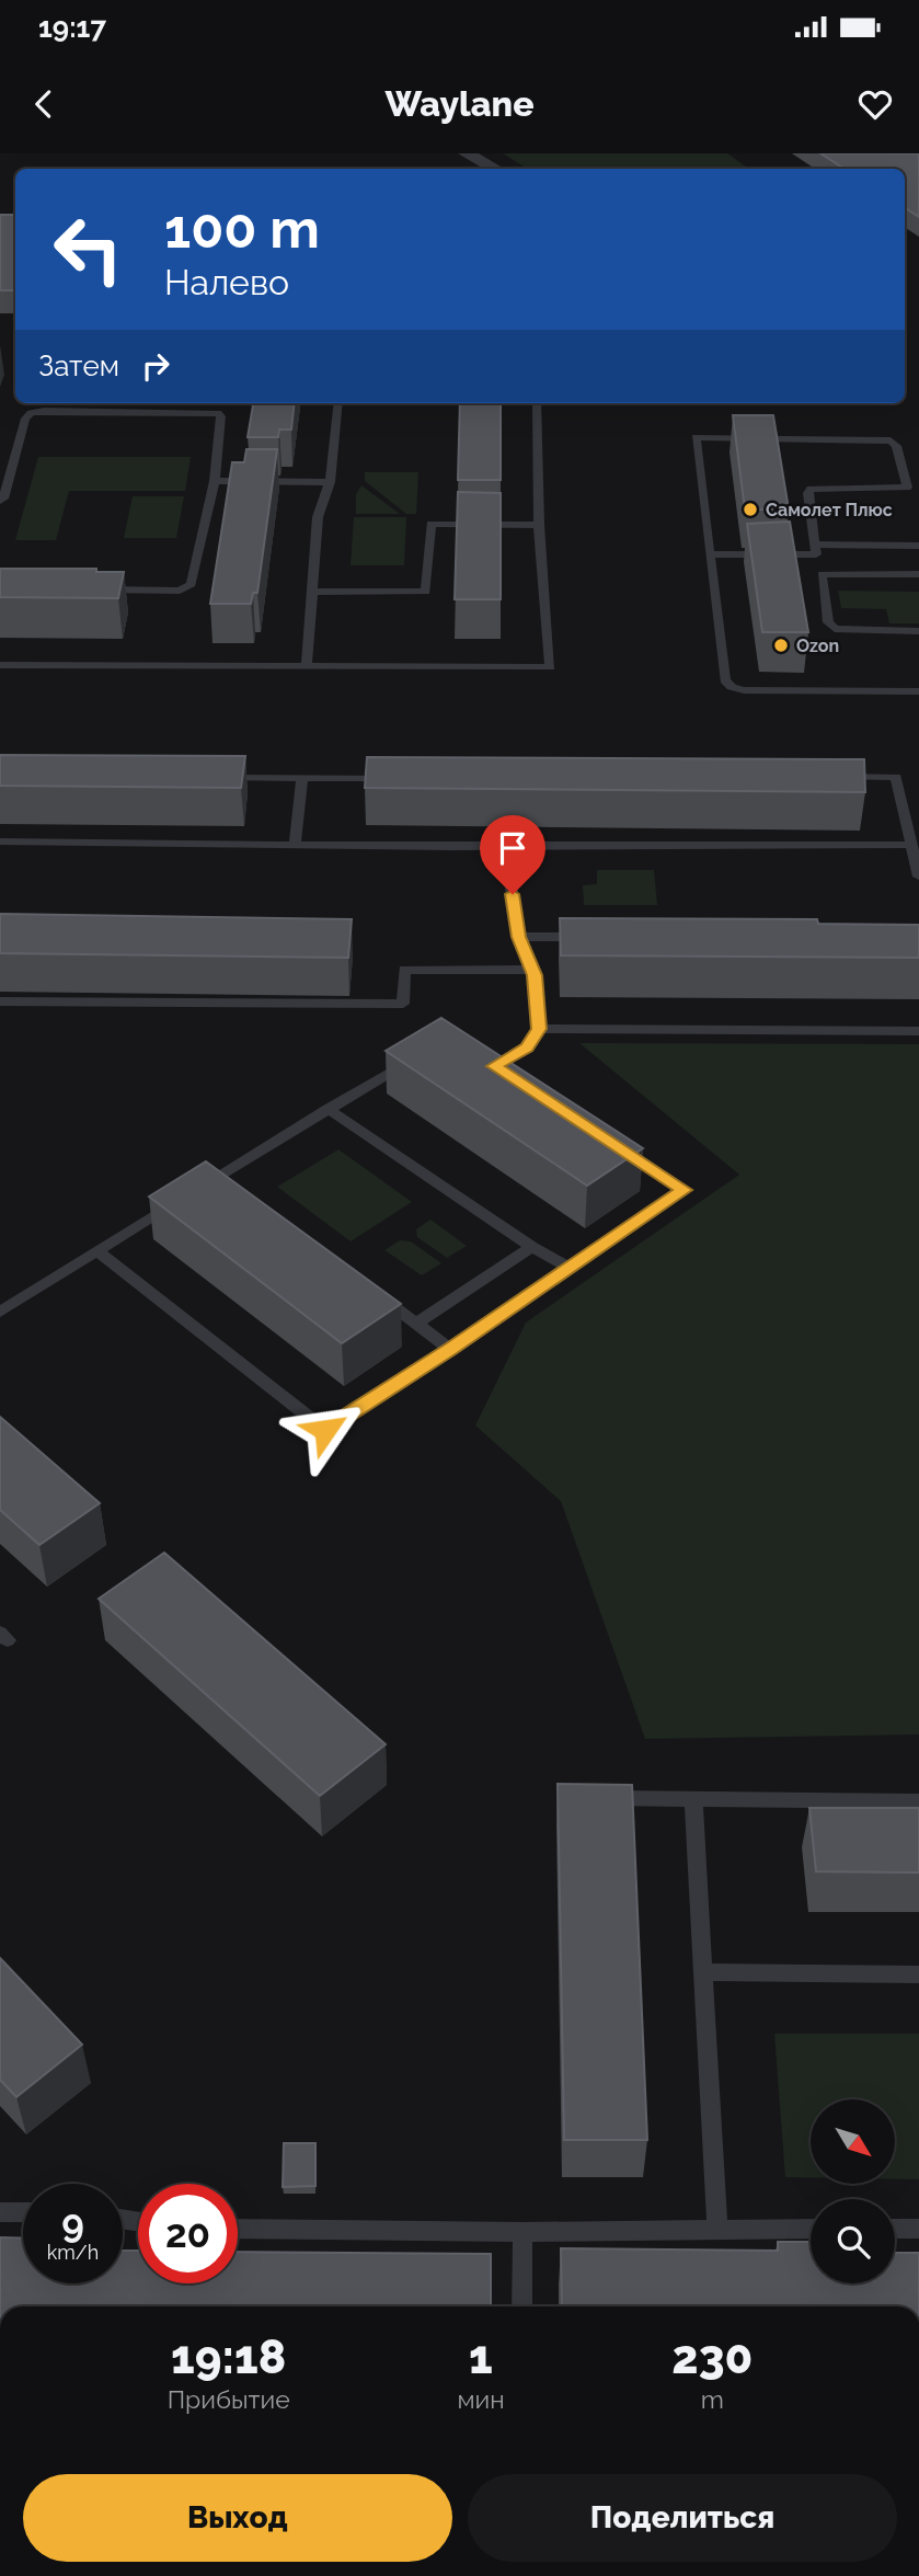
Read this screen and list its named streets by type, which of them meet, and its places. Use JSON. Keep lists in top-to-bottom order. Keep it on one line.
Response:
{"places":["Самолет Плюс","Ozon"],"north":"bottom right","page":{"status":"19:17","header":"Waylane","turn":["100 m","Налево"],"then":"Затем","speed":"9 km/h","limit":"20","eta":["19:18","Прибытие","1","мин","230","m"],"buttons":["Выход","Поделиться"]}}
